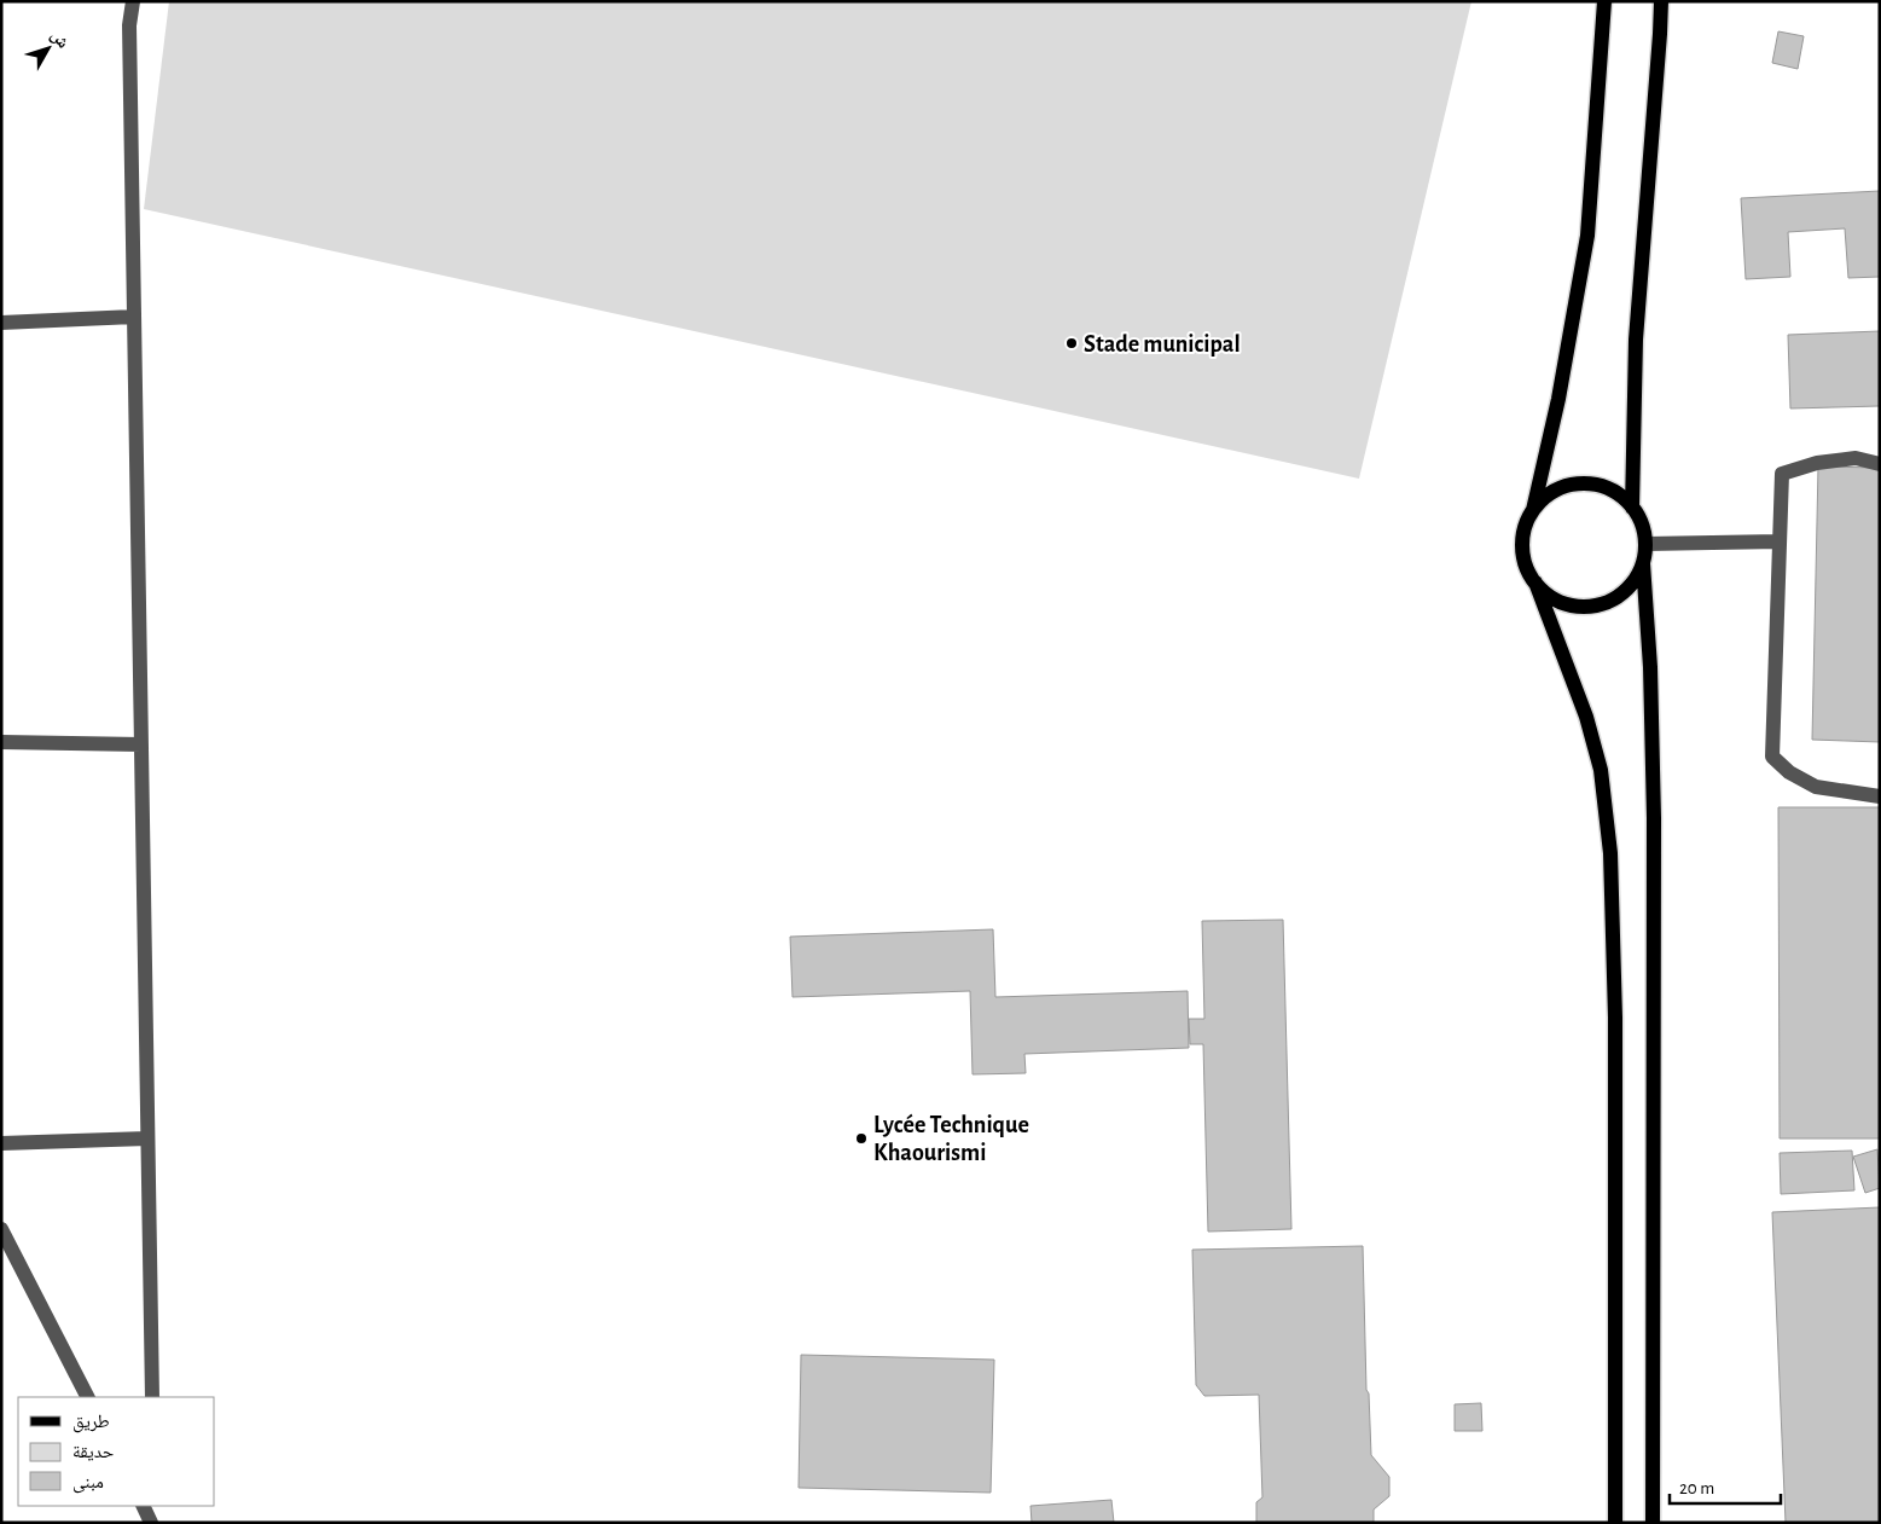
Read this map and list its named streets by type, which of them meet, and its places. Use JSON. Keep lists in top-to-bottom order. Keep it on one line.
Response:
{"places":["Stade municipal","Lycée Technique Khaourismi"],"legend":["طريق","حديقة","مبنى"],"scale_bar":"20 m","north":"top right"}
